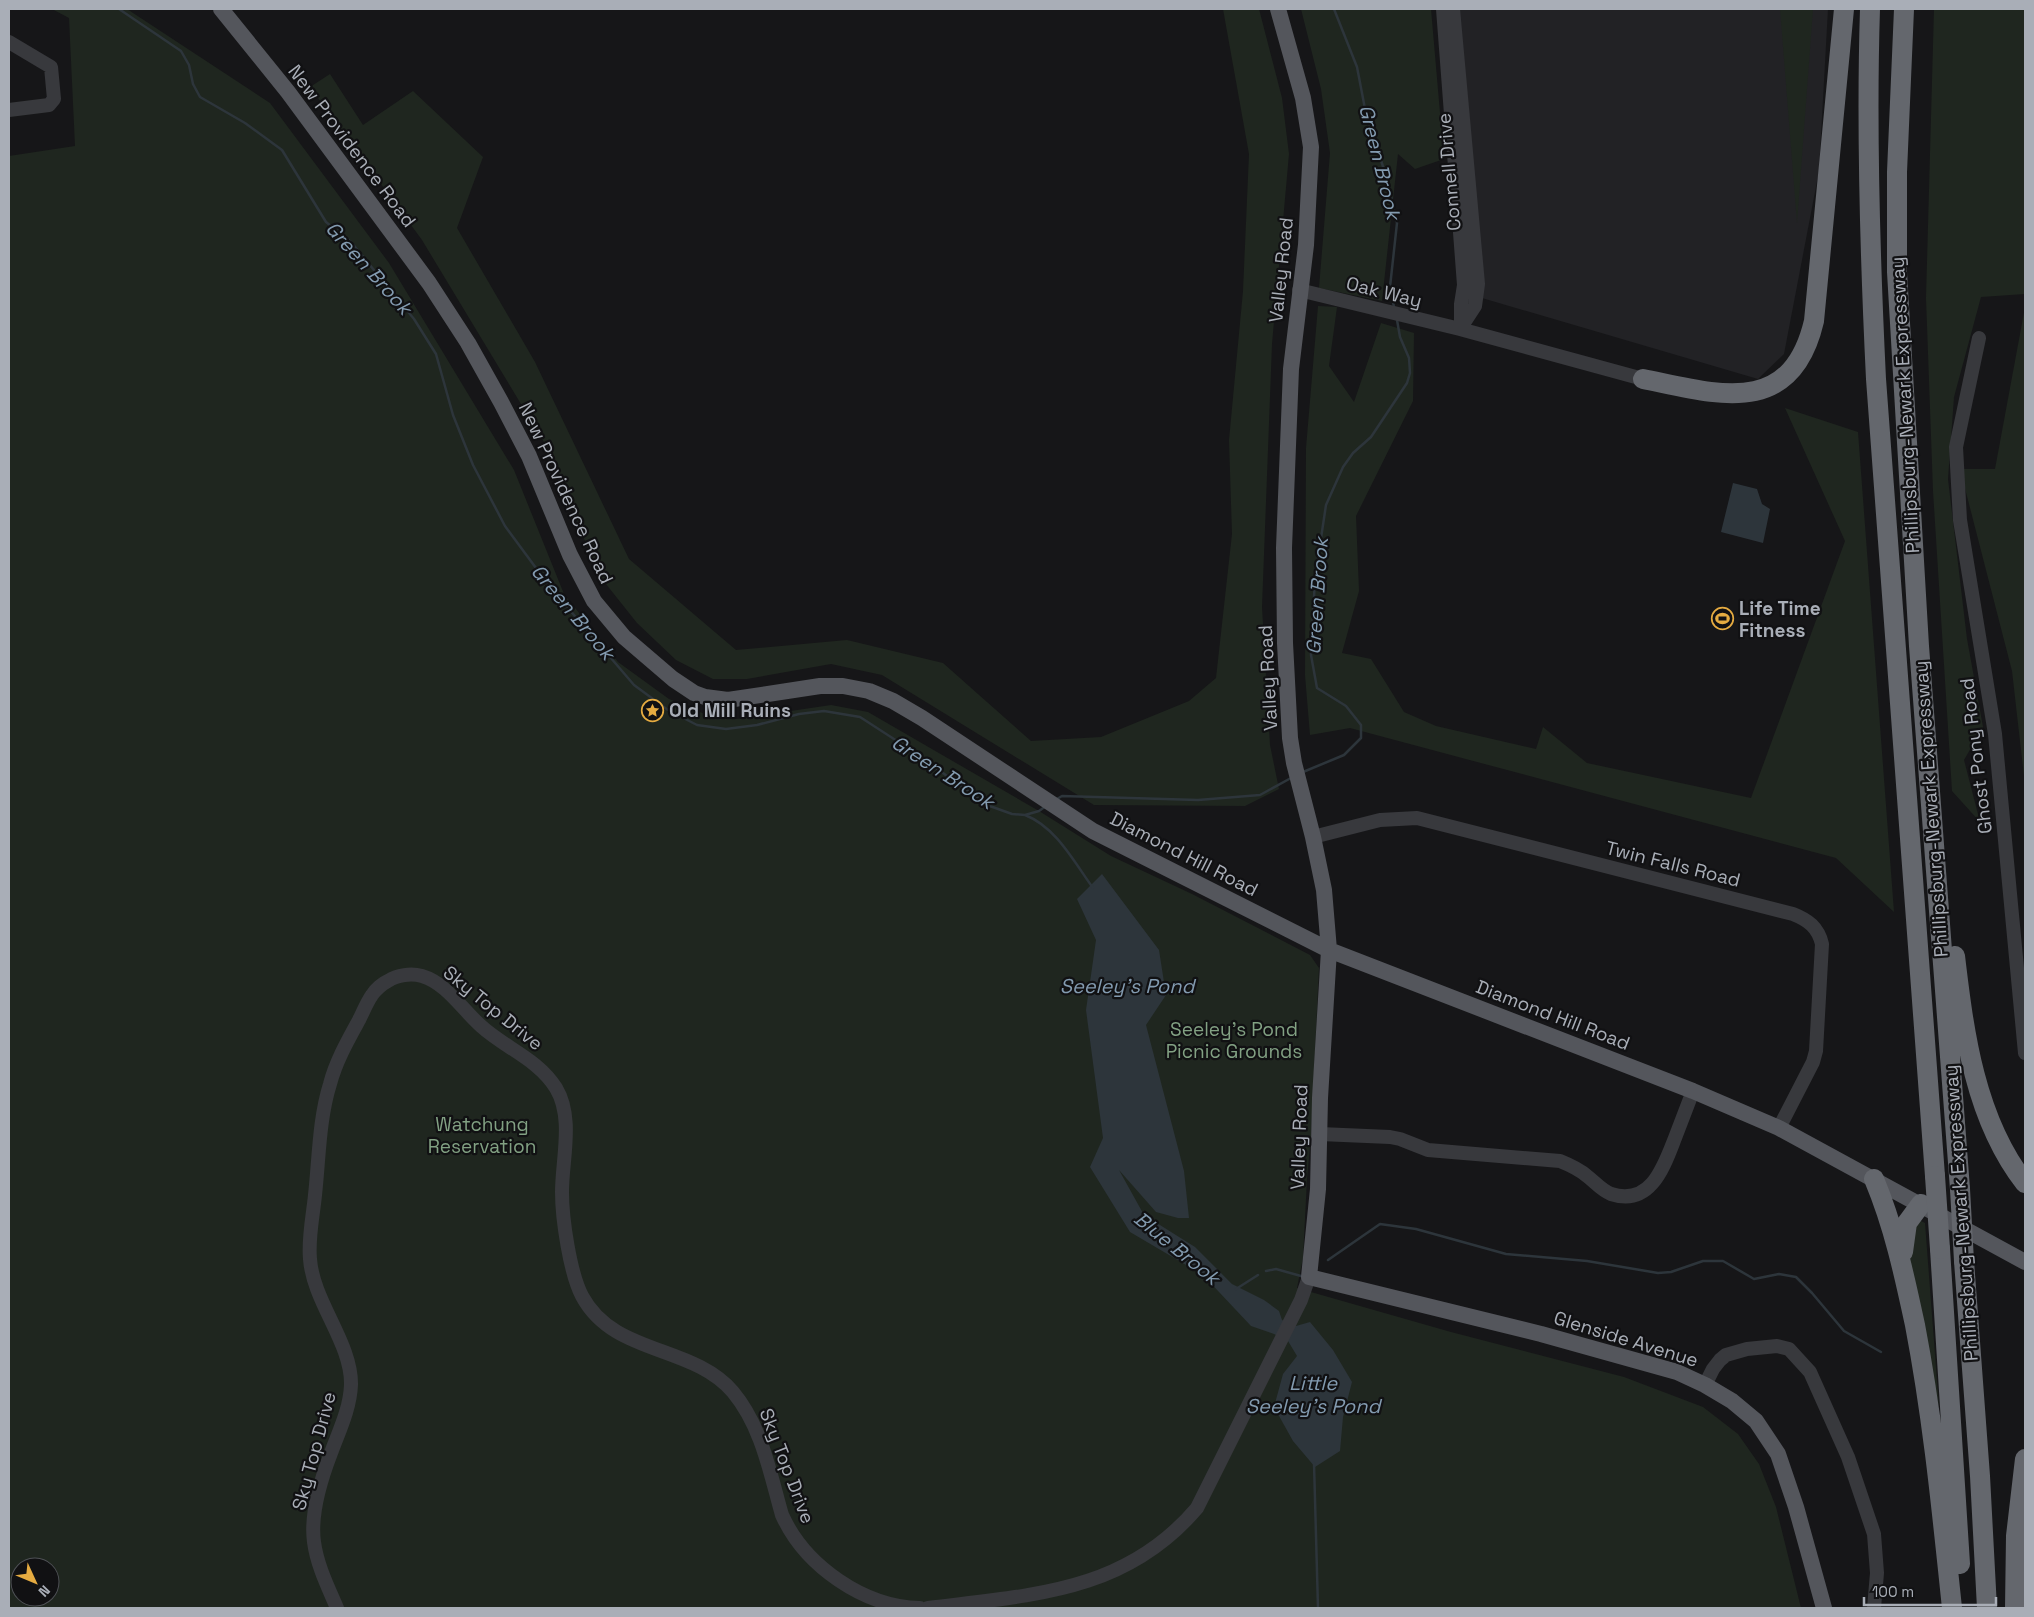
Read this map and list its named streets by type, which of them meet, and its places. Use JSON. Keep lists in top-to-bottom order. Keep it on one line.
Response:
{"streets":{"highway":["Phillipsburg-Newark Expressway"],"main road":["New Providence Road","Valley Road","Diamond Hill Road","Glenside Avenue"],"street":["Connell Drive","Oak Way","Ghost Pony Road","Twin Falls Road","Sky Top Drive"]},"crossings":[["New Providence Road","Diamond Hill Road"],["Connell Drive","Oak Way"],["Valley Road","Oak Way"],["Valley Road","Diamond Hill Road"],["Valley Road","Twin Falls Road"],["Valley Road","Glenside Avenue"],["Diamond Hill Road","Twin Falls Road"]],"water":["Green Brook","Seeley's Pond","Blue Brook","Little Seeley's Pond"],"parks":["Seeley's Pond Picnic Grounds","Watchung Reservation"],"places":{"sports":["Life Time Fitness"],"place":["Old Mill Ruins"]},"scale_bar":"100 m","north":"bottom right"}
